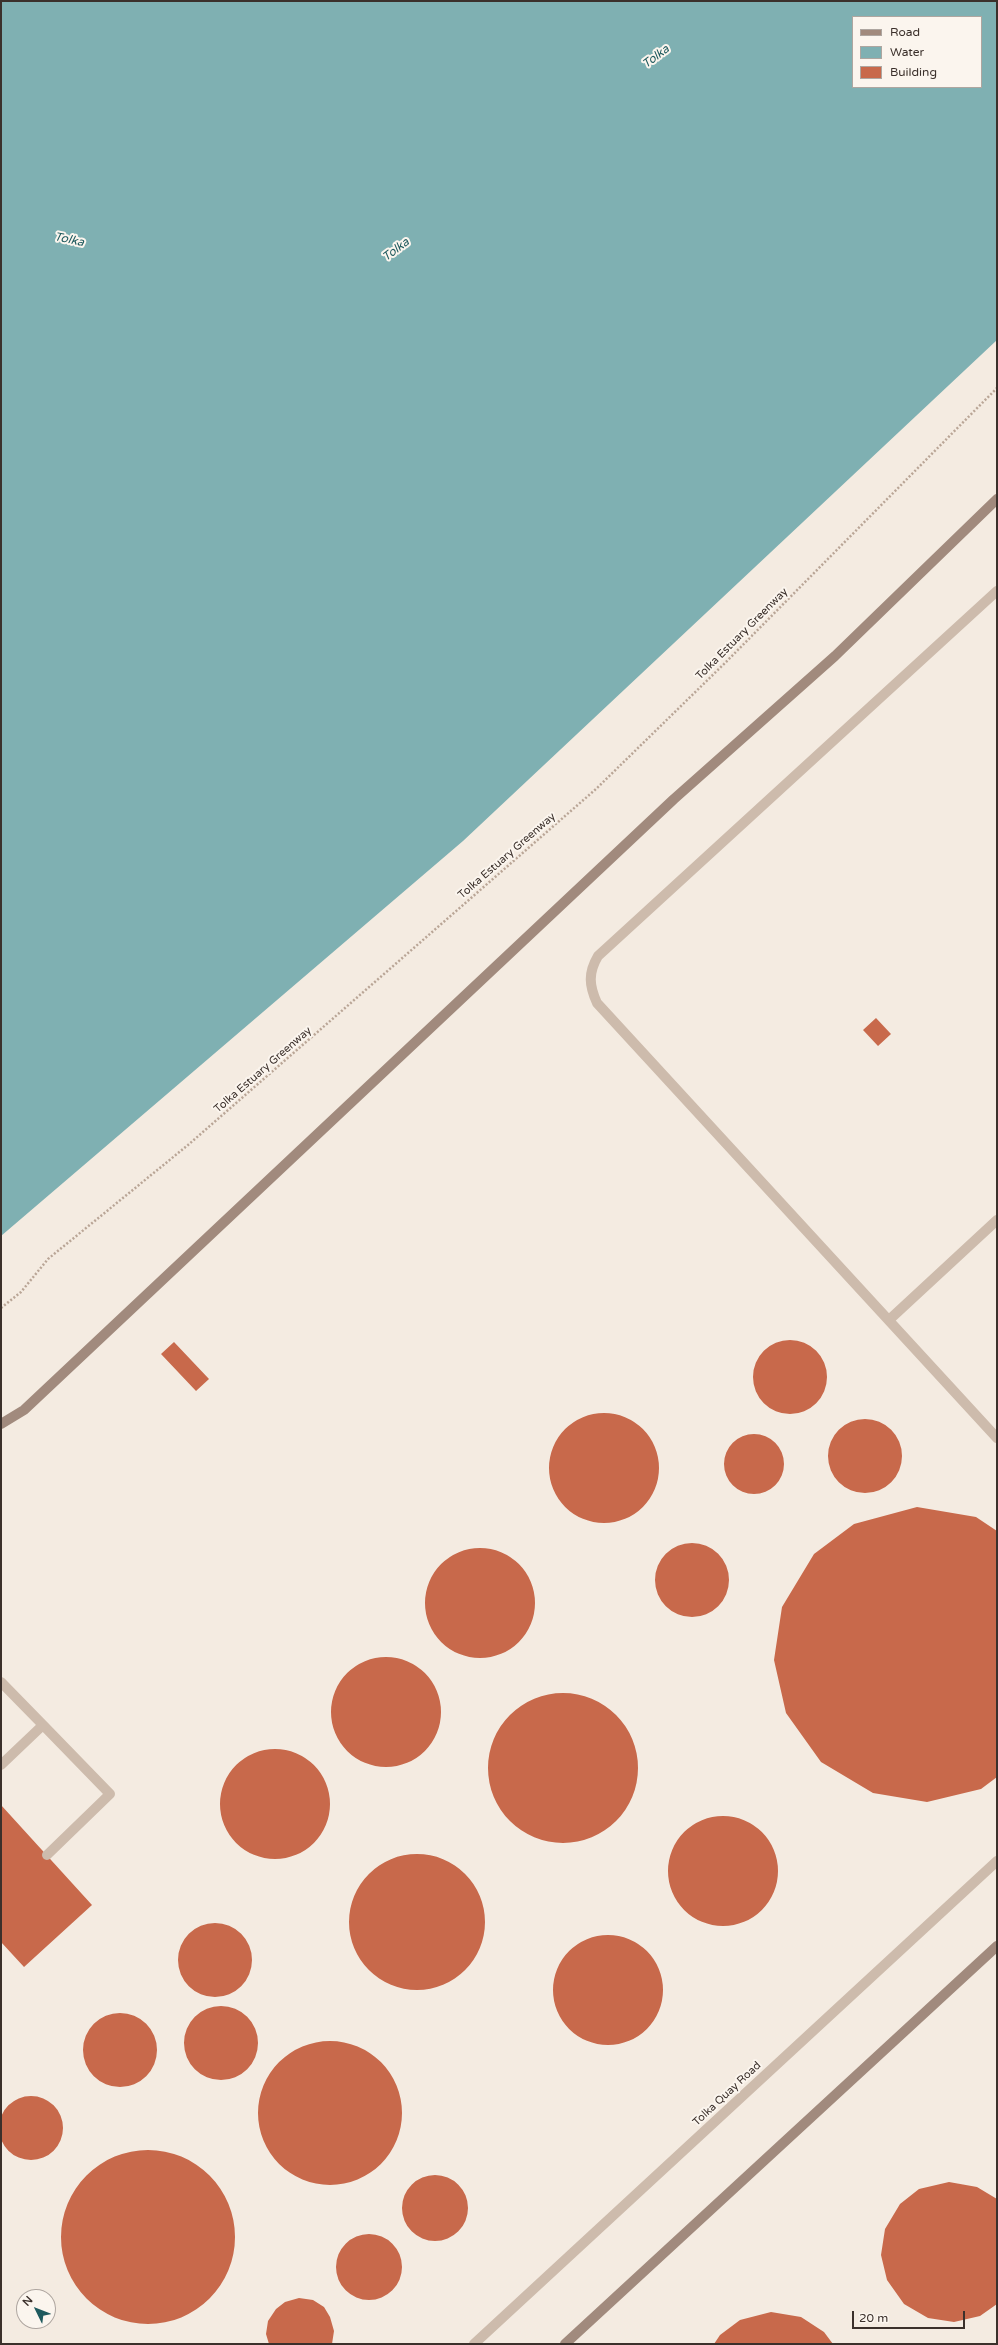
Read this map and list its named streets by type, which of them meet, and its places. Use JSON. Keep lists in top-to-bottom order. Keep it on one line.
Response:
{"streets":{"street":["Tolka Quay Road"],"path":["Tolka Estuary Greenway"]},"water":["Tolka"],"legend":["Road","Water","Building"],"scale_bar":"20 m","north":"top left"}
